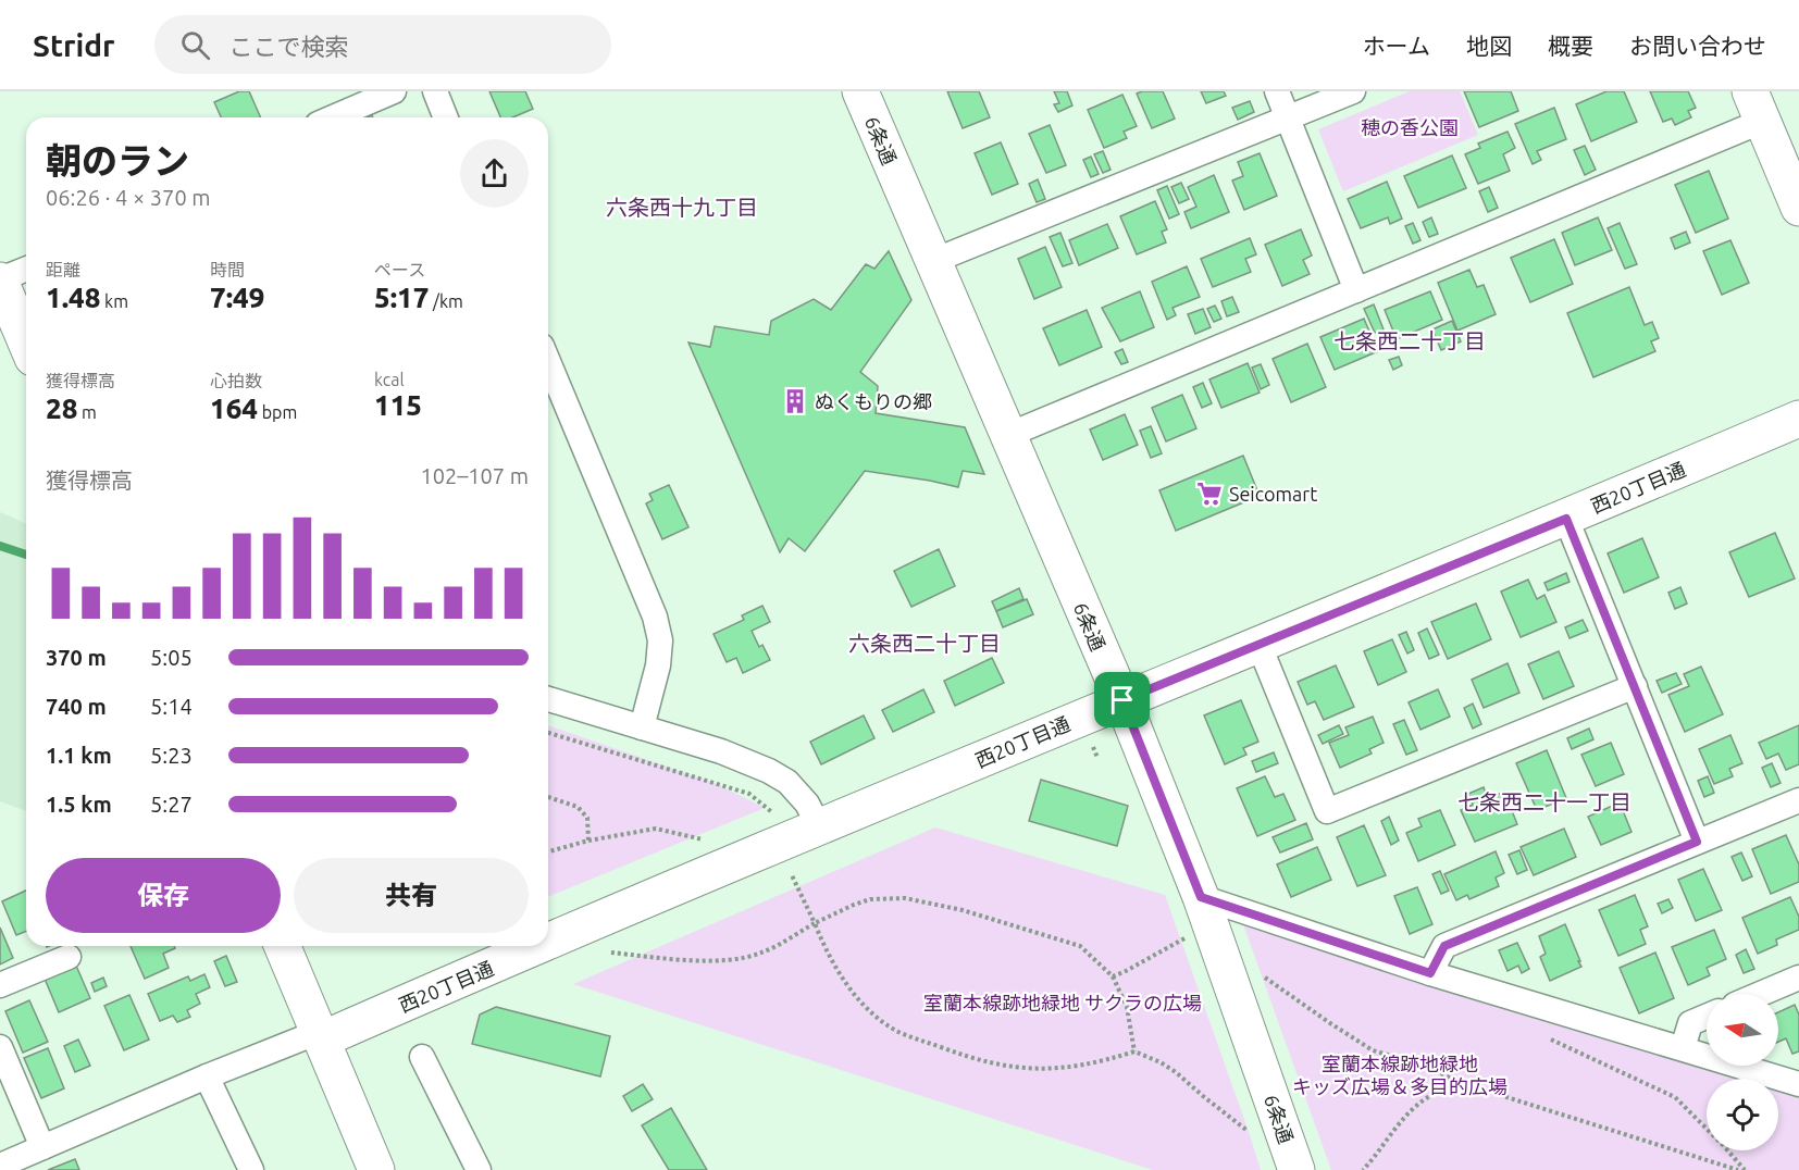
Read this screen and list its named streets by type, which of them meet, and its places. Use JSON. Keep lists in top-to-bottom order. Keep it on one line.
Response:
{"streets":{"street":["6条通","西20丁目通"]},"crossings":[["6条通","西20丁目通"]],"districts":["六条西十九丁目","七条西二十丁目","六条西二十丁目","七条西二十一丁目"],"parks":["穂の香公園","室蘭本線跡地緑地 サクラの広場","室蘭本線跡地緑地 キッズ広場＆多目的広場"],"places":{"building":["ぬくもりの郷"],"supermarket":["Seicomart"]},"north":"left","page":{"header":"Stridr","search":"ここで検索","nav":["ホーム","地図","概要","お問い合わせ"],"heading":["朝のラン","06:26 · 4 × 370 m"],"stats":[["距離","1.48 km"],["時間","7:49"],["ペース","5:17 /km"],["獲得標高","28 m"],["心拍数","164 bpm"],["kcal","115"]],"chart":["獲得標高","102–107 m"],"list":[{"name":"370 m","note":"5:05"},{"name":"740 m","note":"5:14"},{"name":"1.1 km","note":"5:23"},{"name":"1.5 km","note":"5:27"}],"buttons":["保存","共有"]}}
